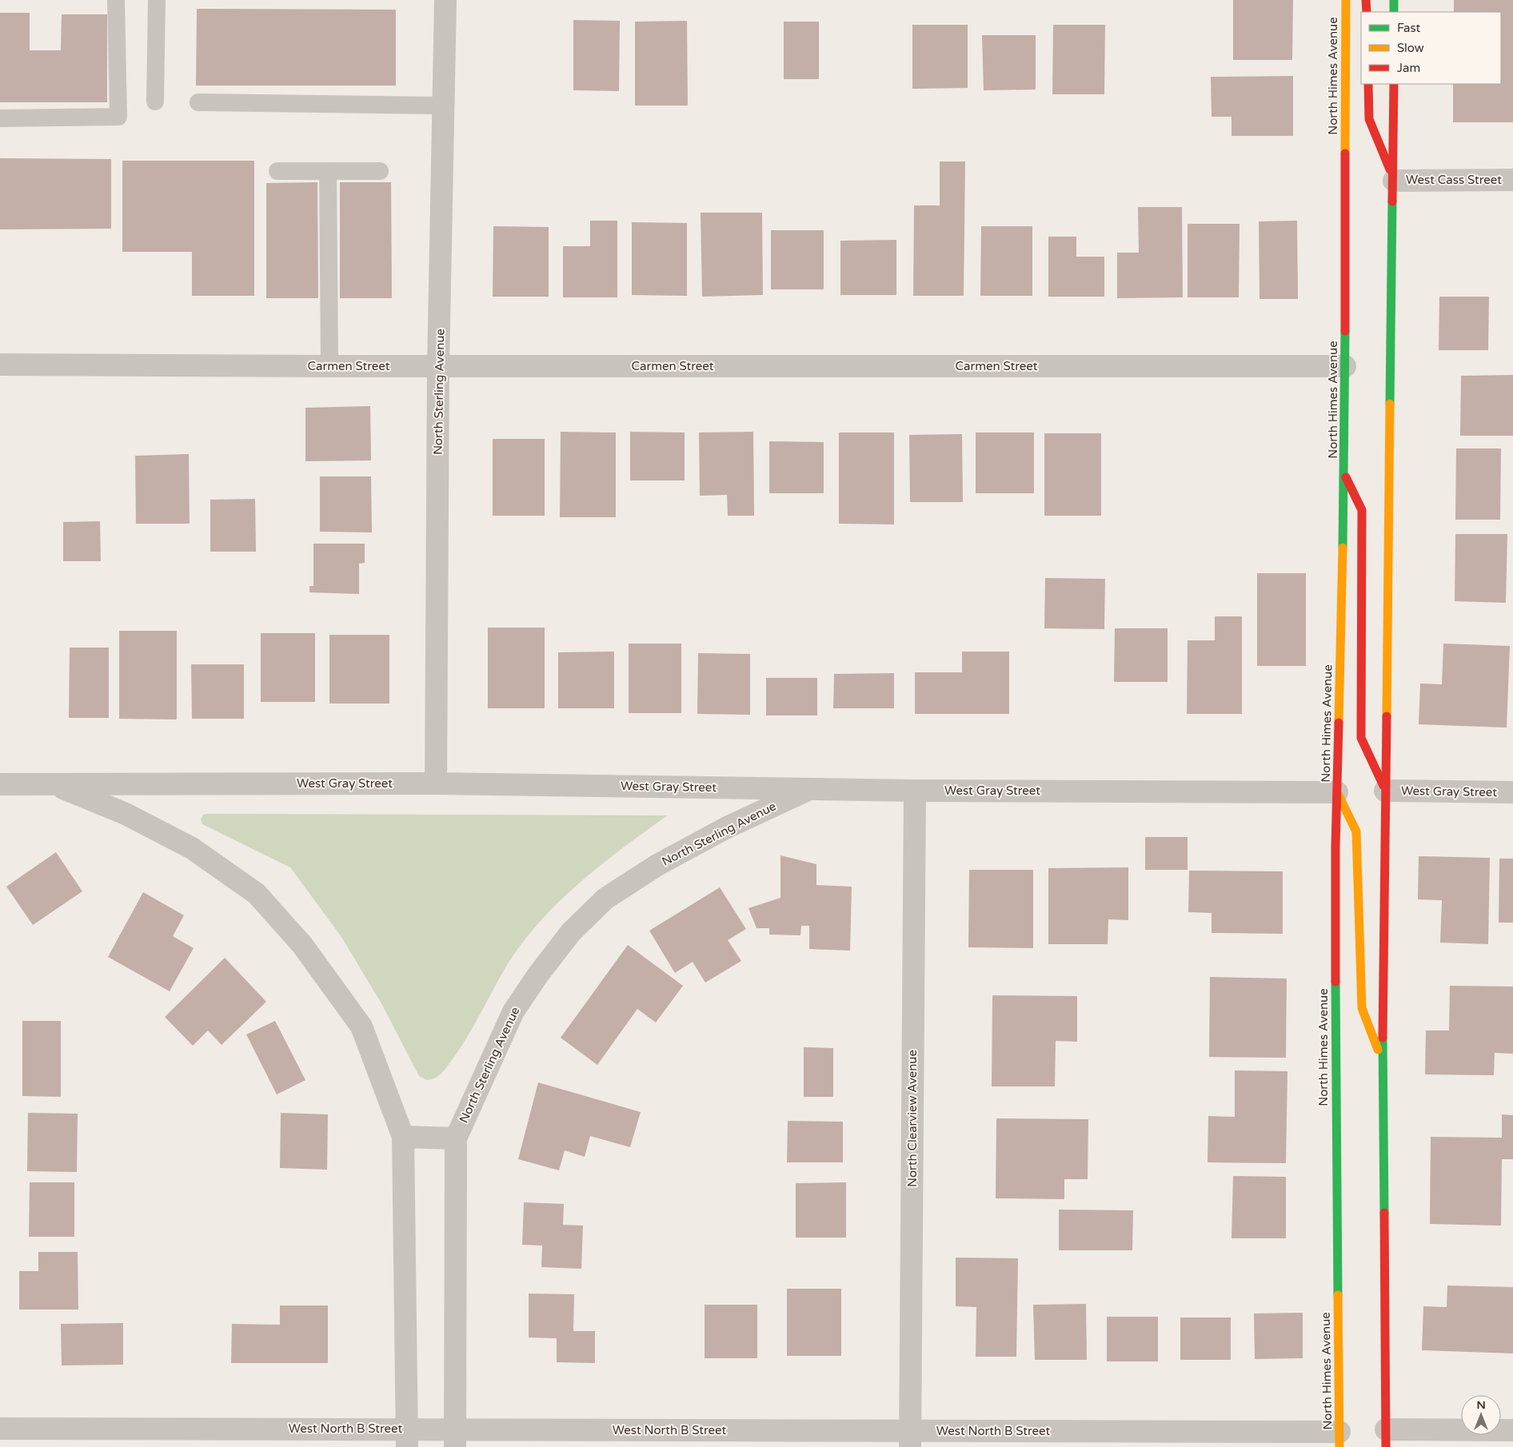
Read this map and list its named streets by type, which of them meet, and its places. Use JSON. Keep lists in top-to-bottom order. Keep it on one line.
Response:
{"streets":{"street":["North Himes Avenue","West Cass Street","Carmen Street","North Sterling Avenue","West Gray Street","North Clearview Avenue","West North B Street"]},"crossings":[["North Himes Avenue","Carmen Street"],["North Himes Avenue","West Gray Street"],["North Himes Avenue","West North B Street"],["Carmen Street","North Sterling Avenue"],["North Sterling Avenue","West Gray Street"],["North Sterling Avenue","West North B Street"],["West Gray Street","North Clearview Avenue"],["North Clearview Avenue","West North B Street"]],"legend":["Fast","Slow","Jam"],"north":"top"}
